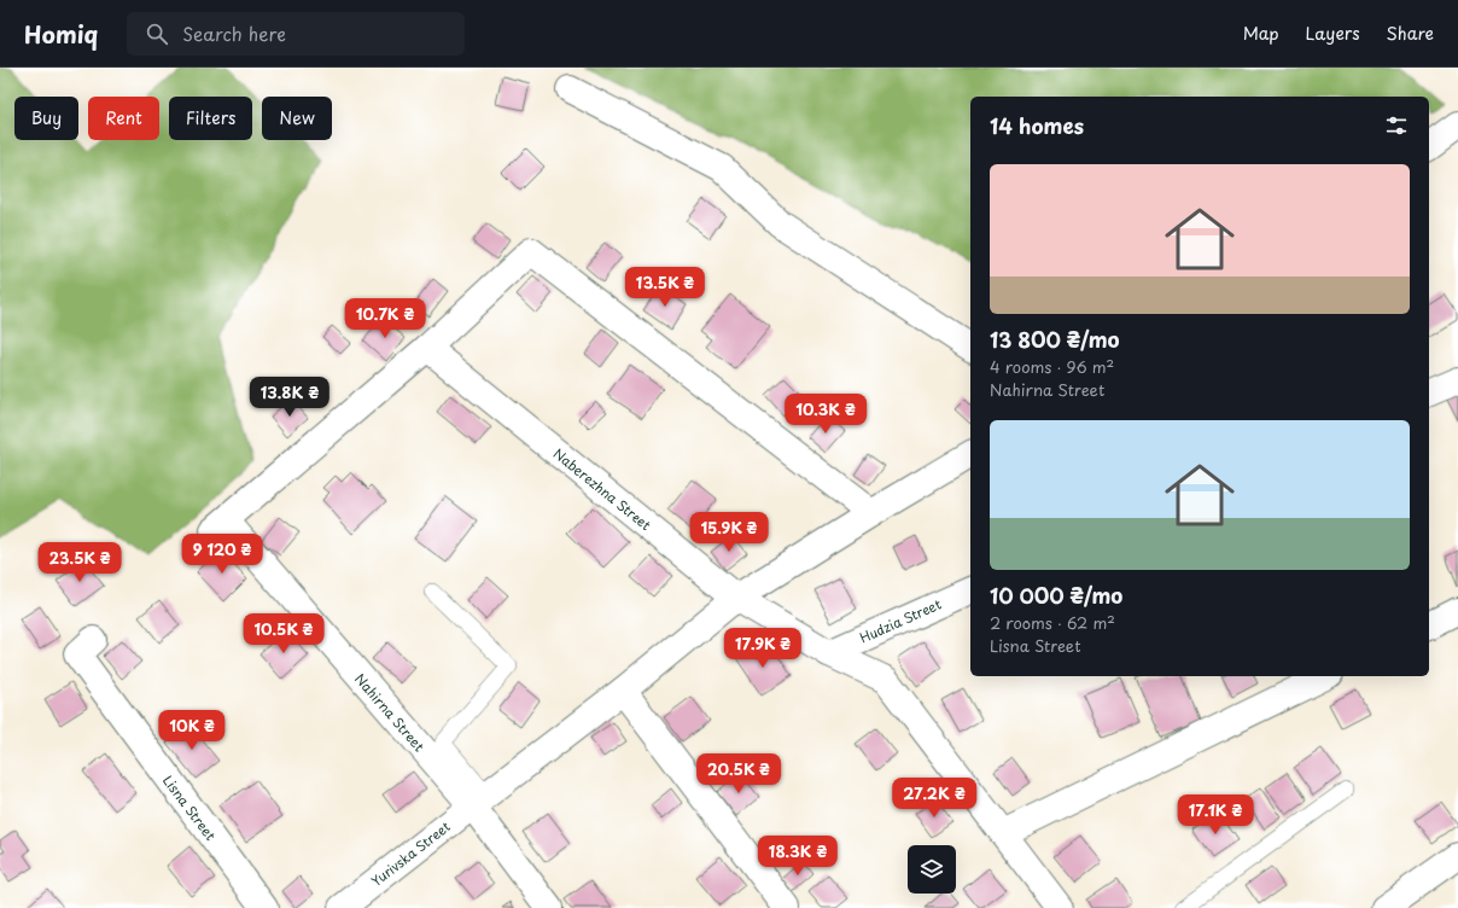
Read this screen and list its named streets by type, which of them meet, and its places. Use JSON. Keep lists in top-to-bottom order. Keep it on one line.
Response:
{"streets":{"street":["Naberezhna Street","Hudzia Street","Nahirna Street","Lisna Street","Yurivska Street"]},"crossings":[["Naberezhna Street","Hudzia Street"],["Naberezhna Street","Nahirna Street"],["Naberezhna Street","Yurivska Street"],["Nahirna Street","Yurivska Street"]],"page":{"header":"Homiq","search":"Search here","nav":["Map","Layers","Share"],"chip":["Buy","Rent","Filters","New"],"heading":"14 homes","list":[{"name":"13 800 ₴/mo","note":"4 rooms · 96 m² · Nahirna Street"},{"name":"10 000 ₴/mo","note":"2 rooms · 62 m² · Lisna Street"}],"price":["13.5K ₴","10.7K ₴","13.8K ₴","10.3K ₴","15.9K ₴","9 120 ₴","23.5K ₴","10.5K ₴","17.9K ₴","10K ₴","20.5K ₴","27.2K ₴","17.1K ₴","18.3K ₴"]}}
